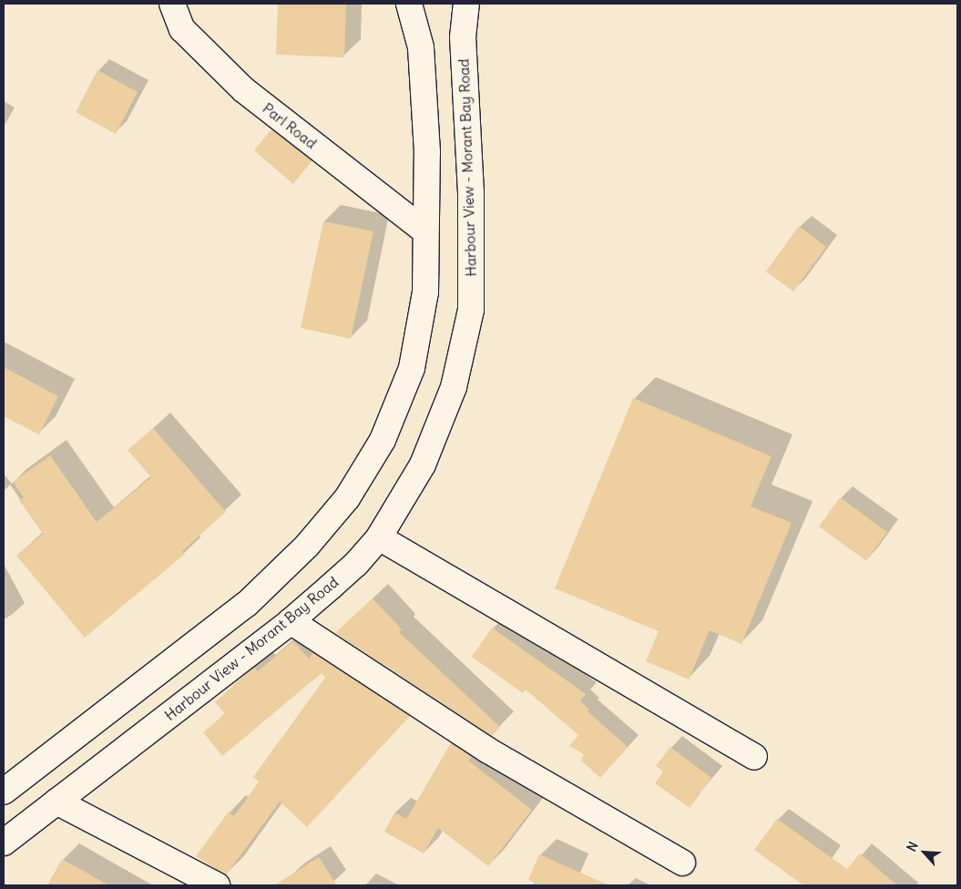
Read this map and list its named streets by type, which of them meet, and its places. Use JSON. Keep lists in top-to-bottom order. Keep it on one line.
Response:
{"streets":{"main road":["Parl Road","Harbour View - Morant Bay Road"]},"north":"top left"}
